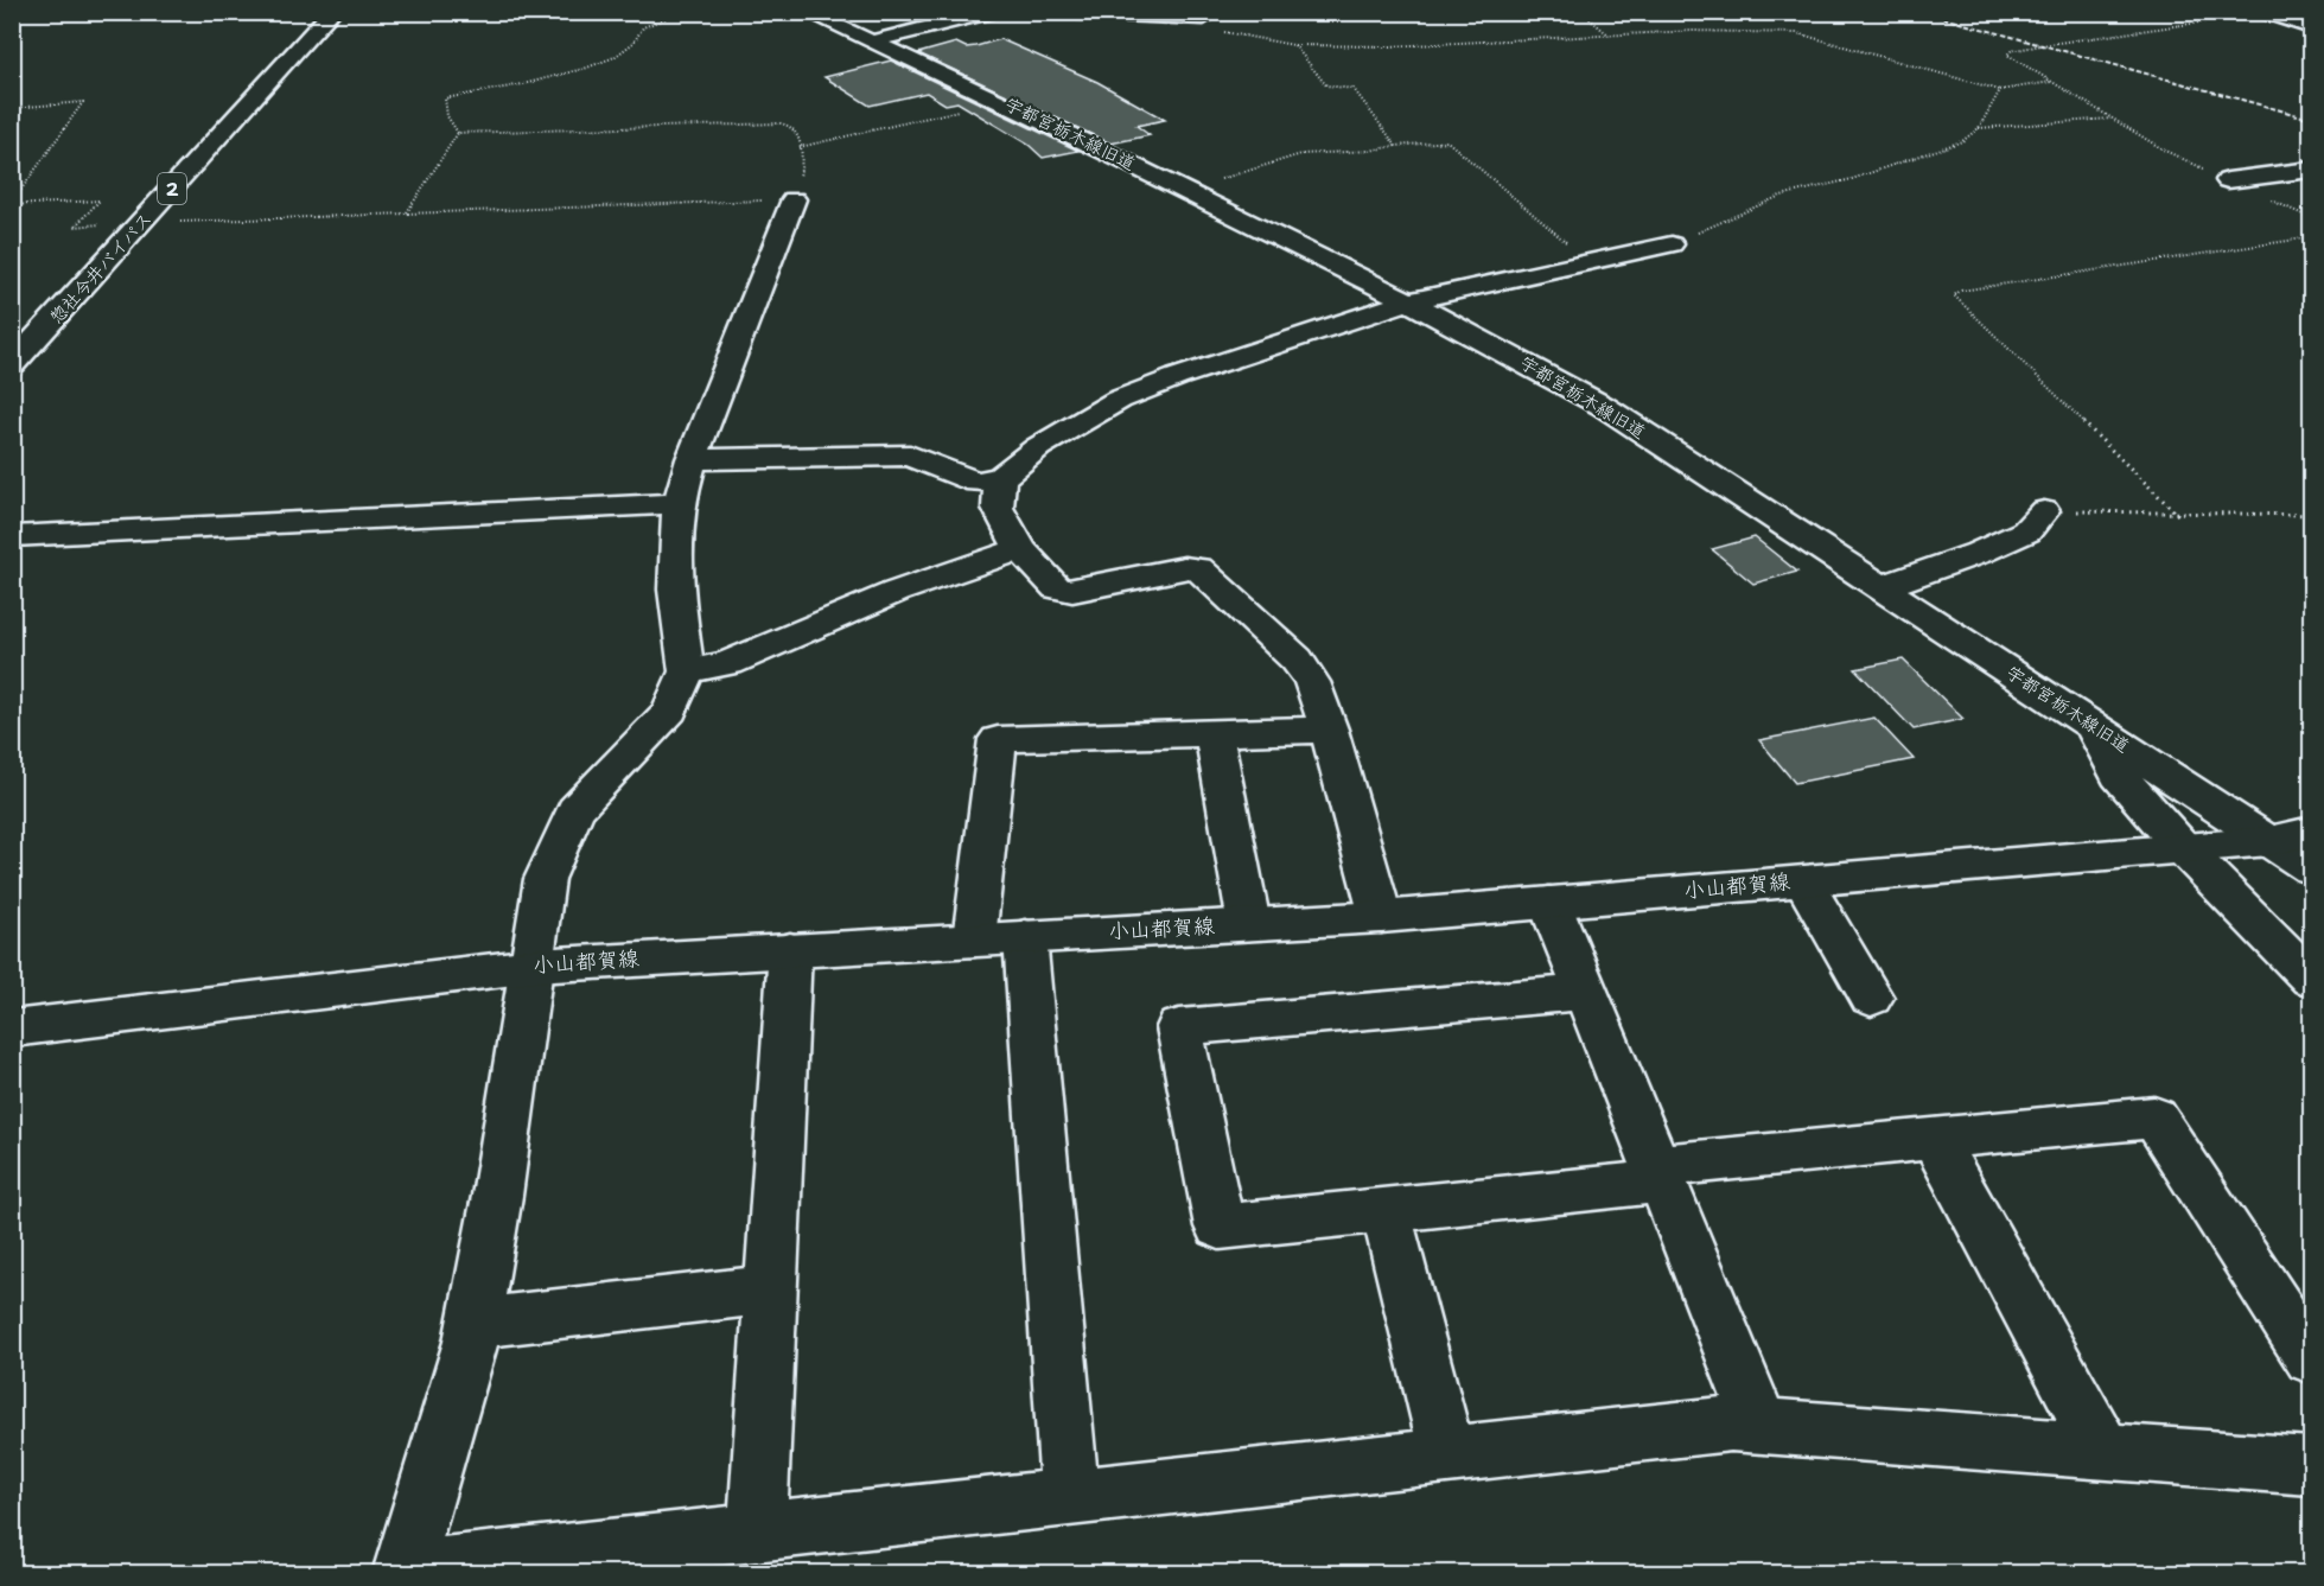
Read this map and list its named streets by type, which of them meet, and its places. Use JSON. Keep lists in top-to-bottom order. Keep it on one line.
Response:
{"streets":{"street":["宇都宮栃木線旧道","2","惣社今井バイパス","小山都賀線"]},"crossings":[["宇都宮栃木線旧道","小山都賀線"]]}
